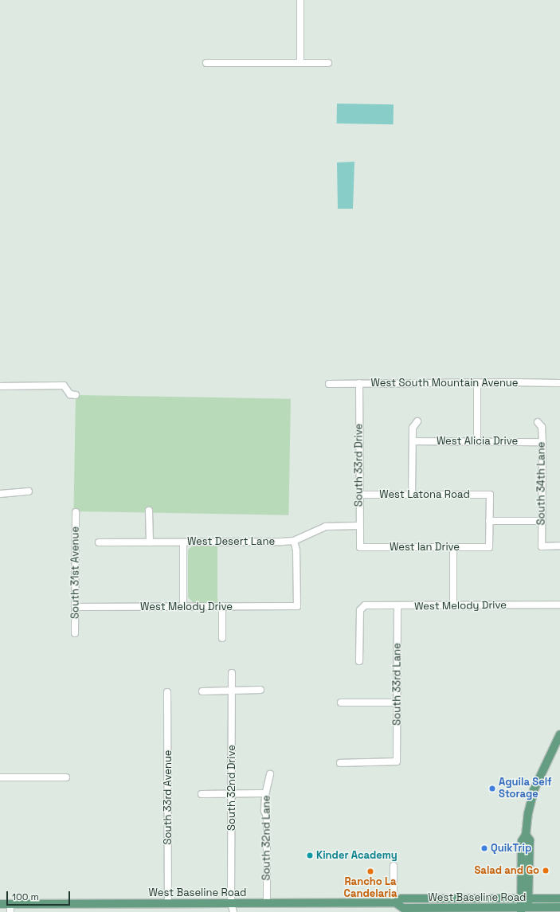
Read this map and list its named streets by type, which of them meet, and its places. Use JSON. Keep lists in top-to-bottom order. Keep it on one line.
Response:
{"streets":{"main road":["West Baseline Road"],"street":["West South Mountain Avenue","West Alicia Drive","South 33rd Drive","South 34th Lane","West Latona Road","West Desert Lane","West Ian Drive","South 31st Avenue","West Melody Drive","South 33rd Lane","South 32nd Drive","South 33rd Avenue","South 32nd Lane"]},"crossings":[["West South Mountain Avenue","South 33rd Drive"],["West Alicia Drive","South 34th Lane"],["South 33rd Drive","West Latona Road"],["South 33rd Drive","West Desert Lane"],["South 33rd Drive","West Ian Drive"],["West Latona Road","West Ian Drive"],["West Desert Lane","West Melody Drive"],["South 31st Avenue","West Melody Drive"],["West Melody Drive","South 33rd Lane"],["South 32nd Drive","West Baseline Road"],["South 33rd Avenue","West Baseline Road"],["South 32nd Lane","West Baseline Road"]],"places":["Aguila Self Storage","QuikTrip","Kinder Academy","Salad and Go","Rancho La Candelaria"],"scale_bar":"100 m"}
